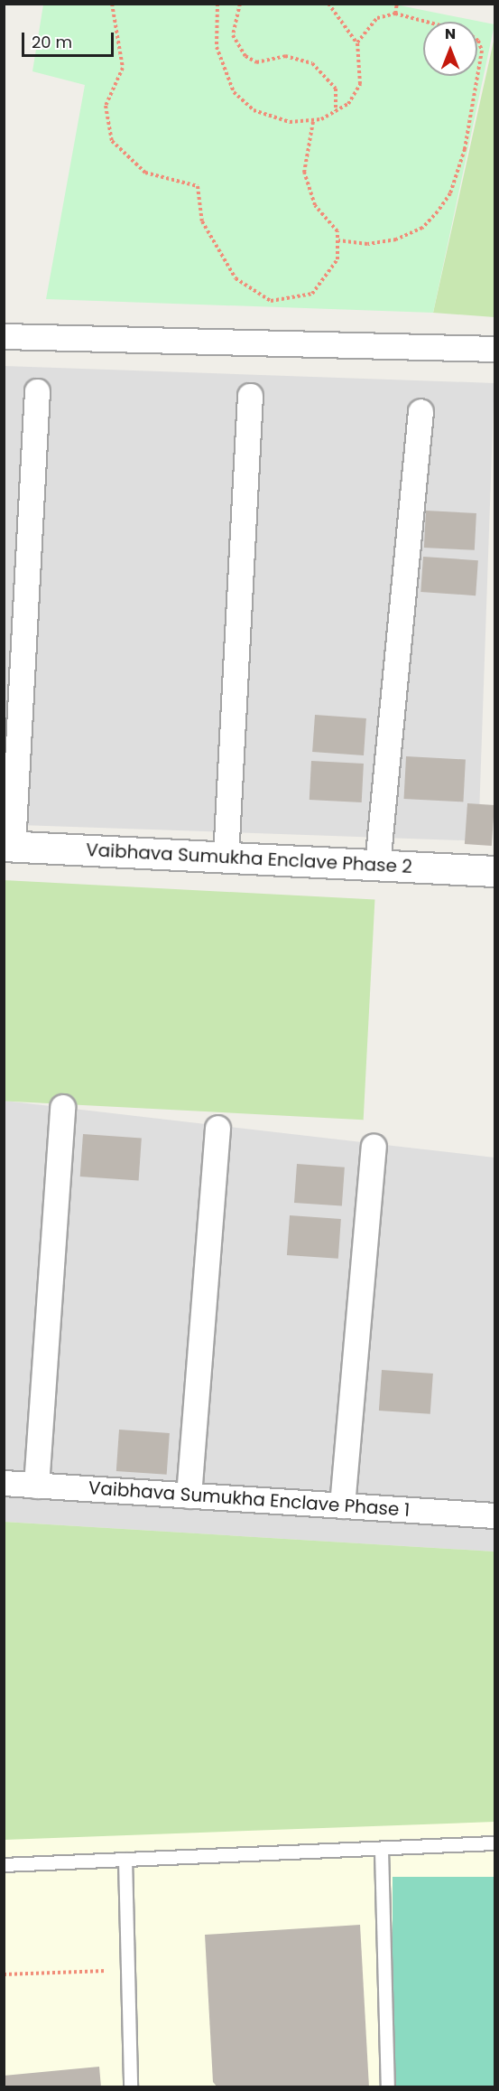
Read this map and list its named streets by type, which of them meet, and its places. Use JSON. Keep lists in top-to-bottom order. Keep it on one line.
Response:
{"streets":{"street":["Vaibhava Sumukha Enclave Phase 2","Vaibhava Sumukha Enclave Phase 1"]},"scale_bar":"20 m","north":"top"}
